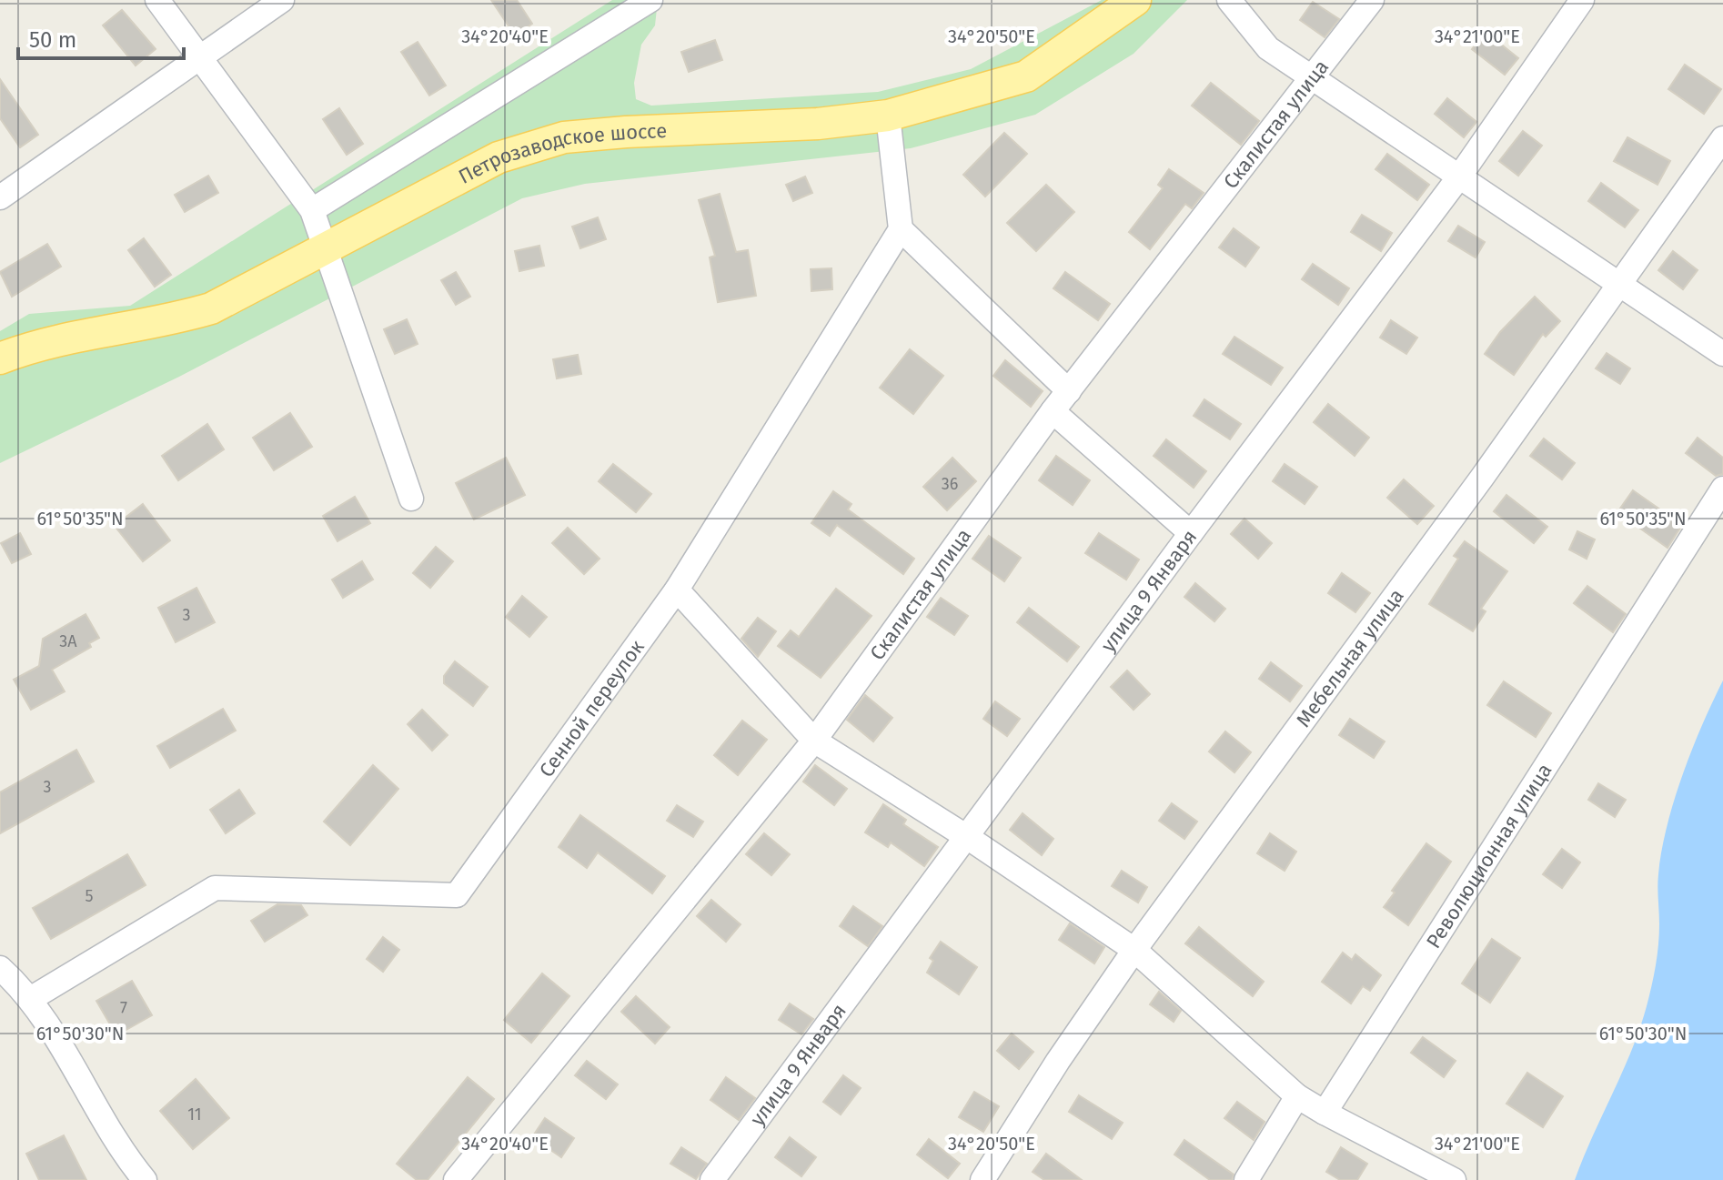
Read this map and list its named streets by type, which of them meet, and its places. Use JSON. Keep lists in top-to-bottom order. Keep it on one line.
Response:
{"streets":{"main road":["Петрозаводское шоссе"],"street":["Скалистая улица","улица 9 Января","Мебельная улица","Сенной переулок","Революционная улица"]},"house_numbers":["36","3","3А","3","5","7","11"],"scale_bar":"50 m","coordinates":["34°20'40\"E","34°20'50\"E","34°21'00\"E","61°50'35\"N","61°50'30\"N"]}
